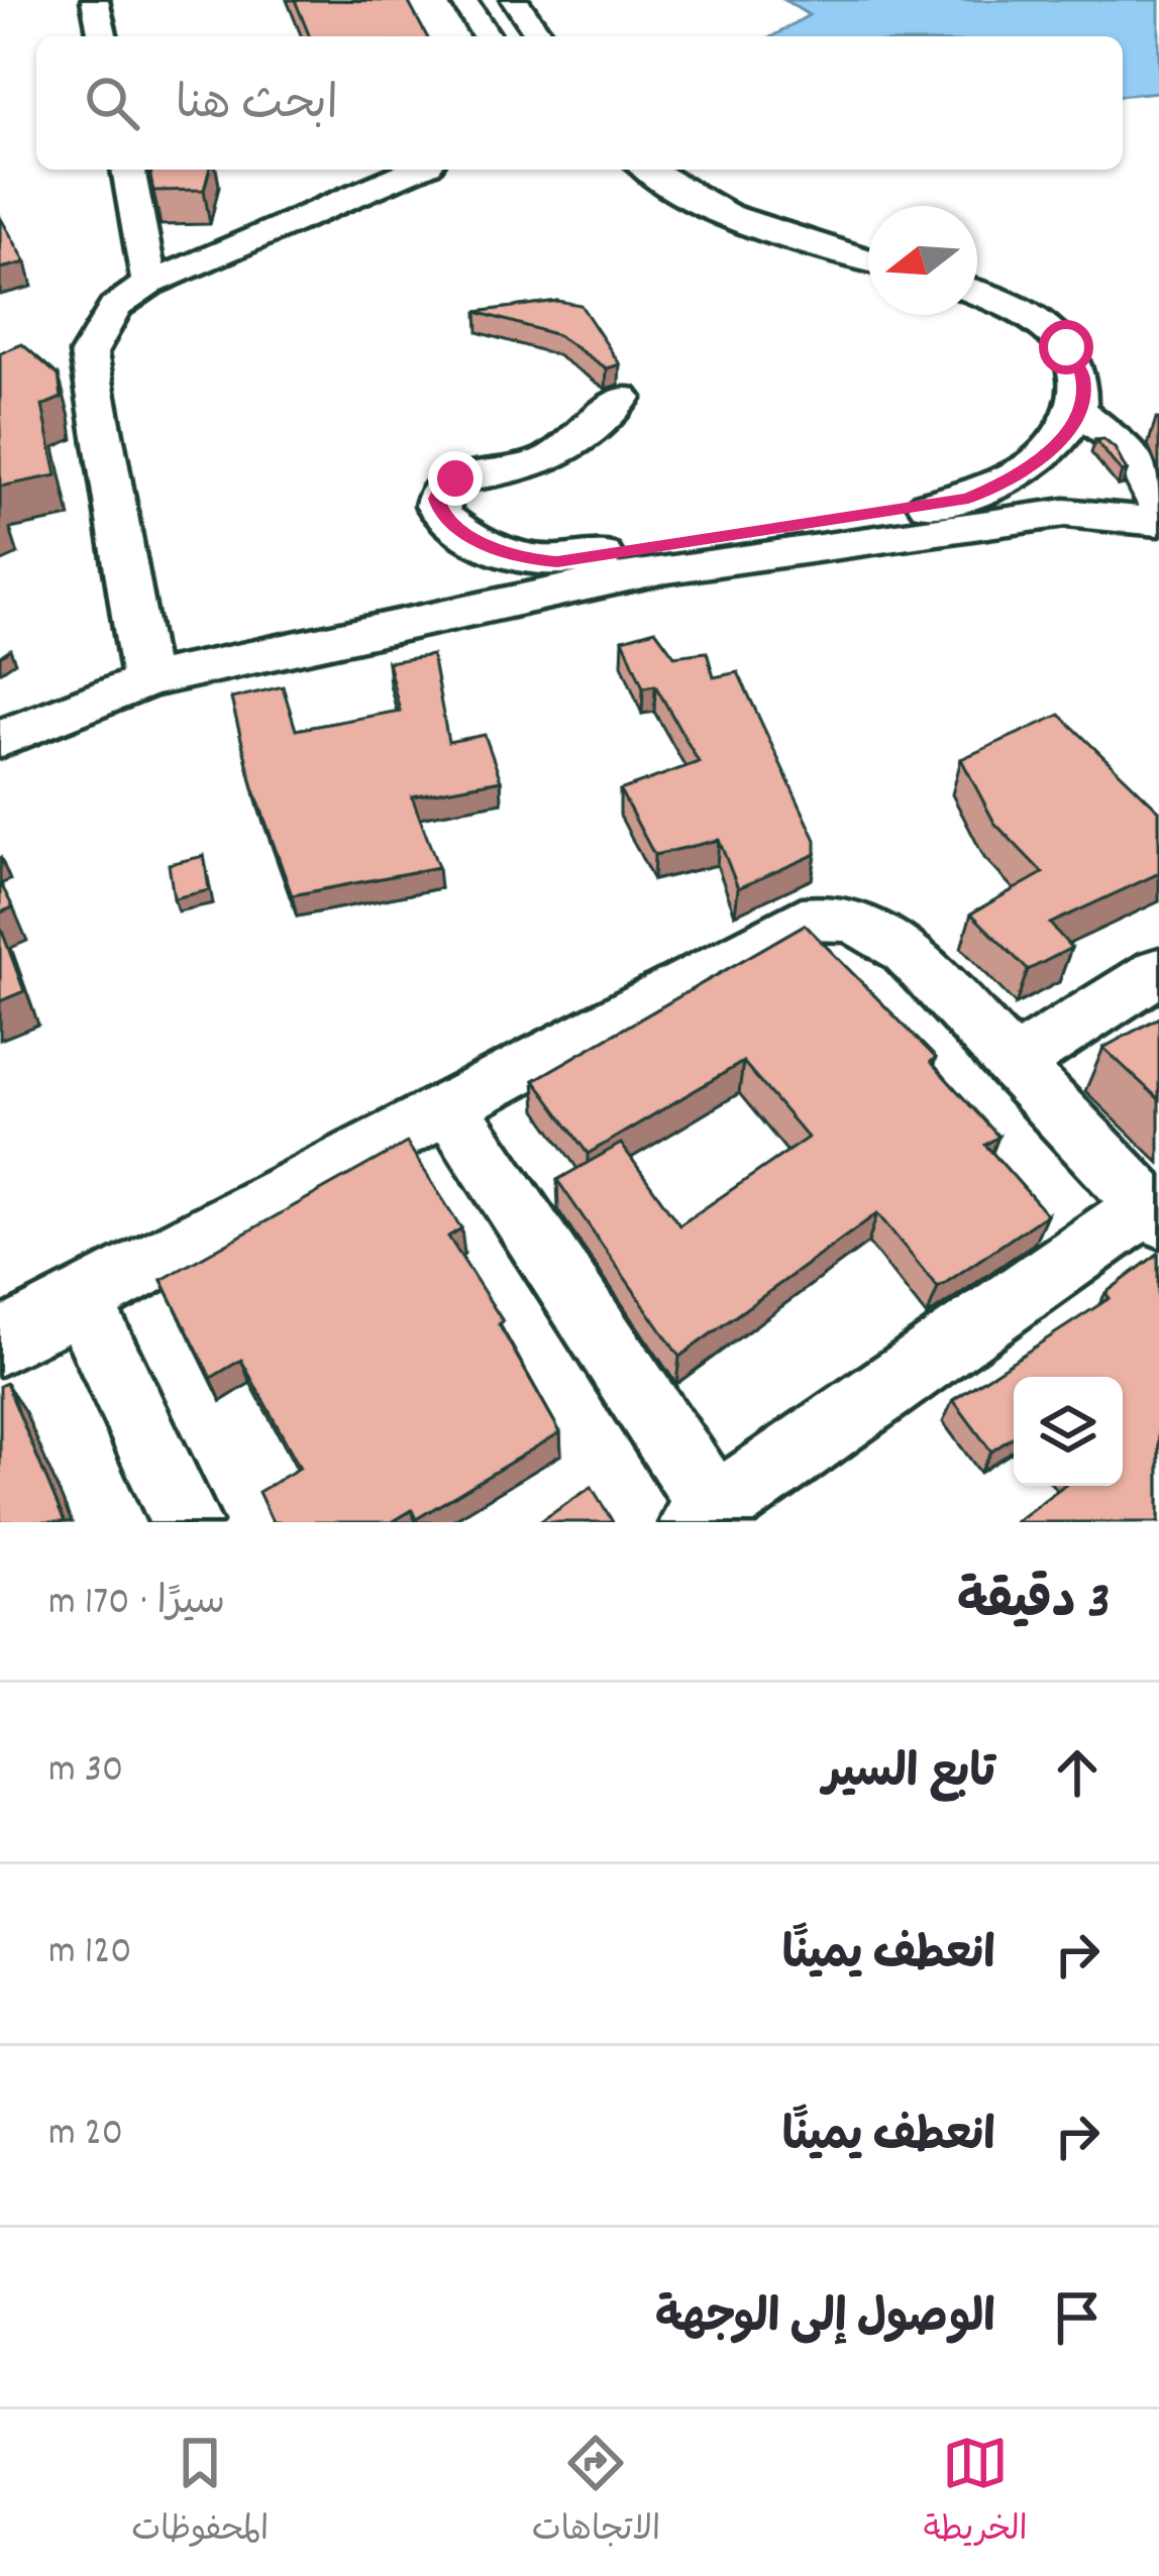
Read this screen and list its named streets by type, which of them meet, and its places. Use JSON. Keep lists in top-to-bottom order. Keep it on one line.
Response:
{"north":"left","page":{"search":"ابحث هنا","heading":["3 دقيقة","سيرًا · 170 m"],"list":[["تابع السير","30 m"],["انعطف يمينًا","120 m"],["انعطف يمينًا","20 m"],"الوصول إلى الوجهة"],"nav":["الخريطة","الاتجاهات","المحفوظات"]}}
